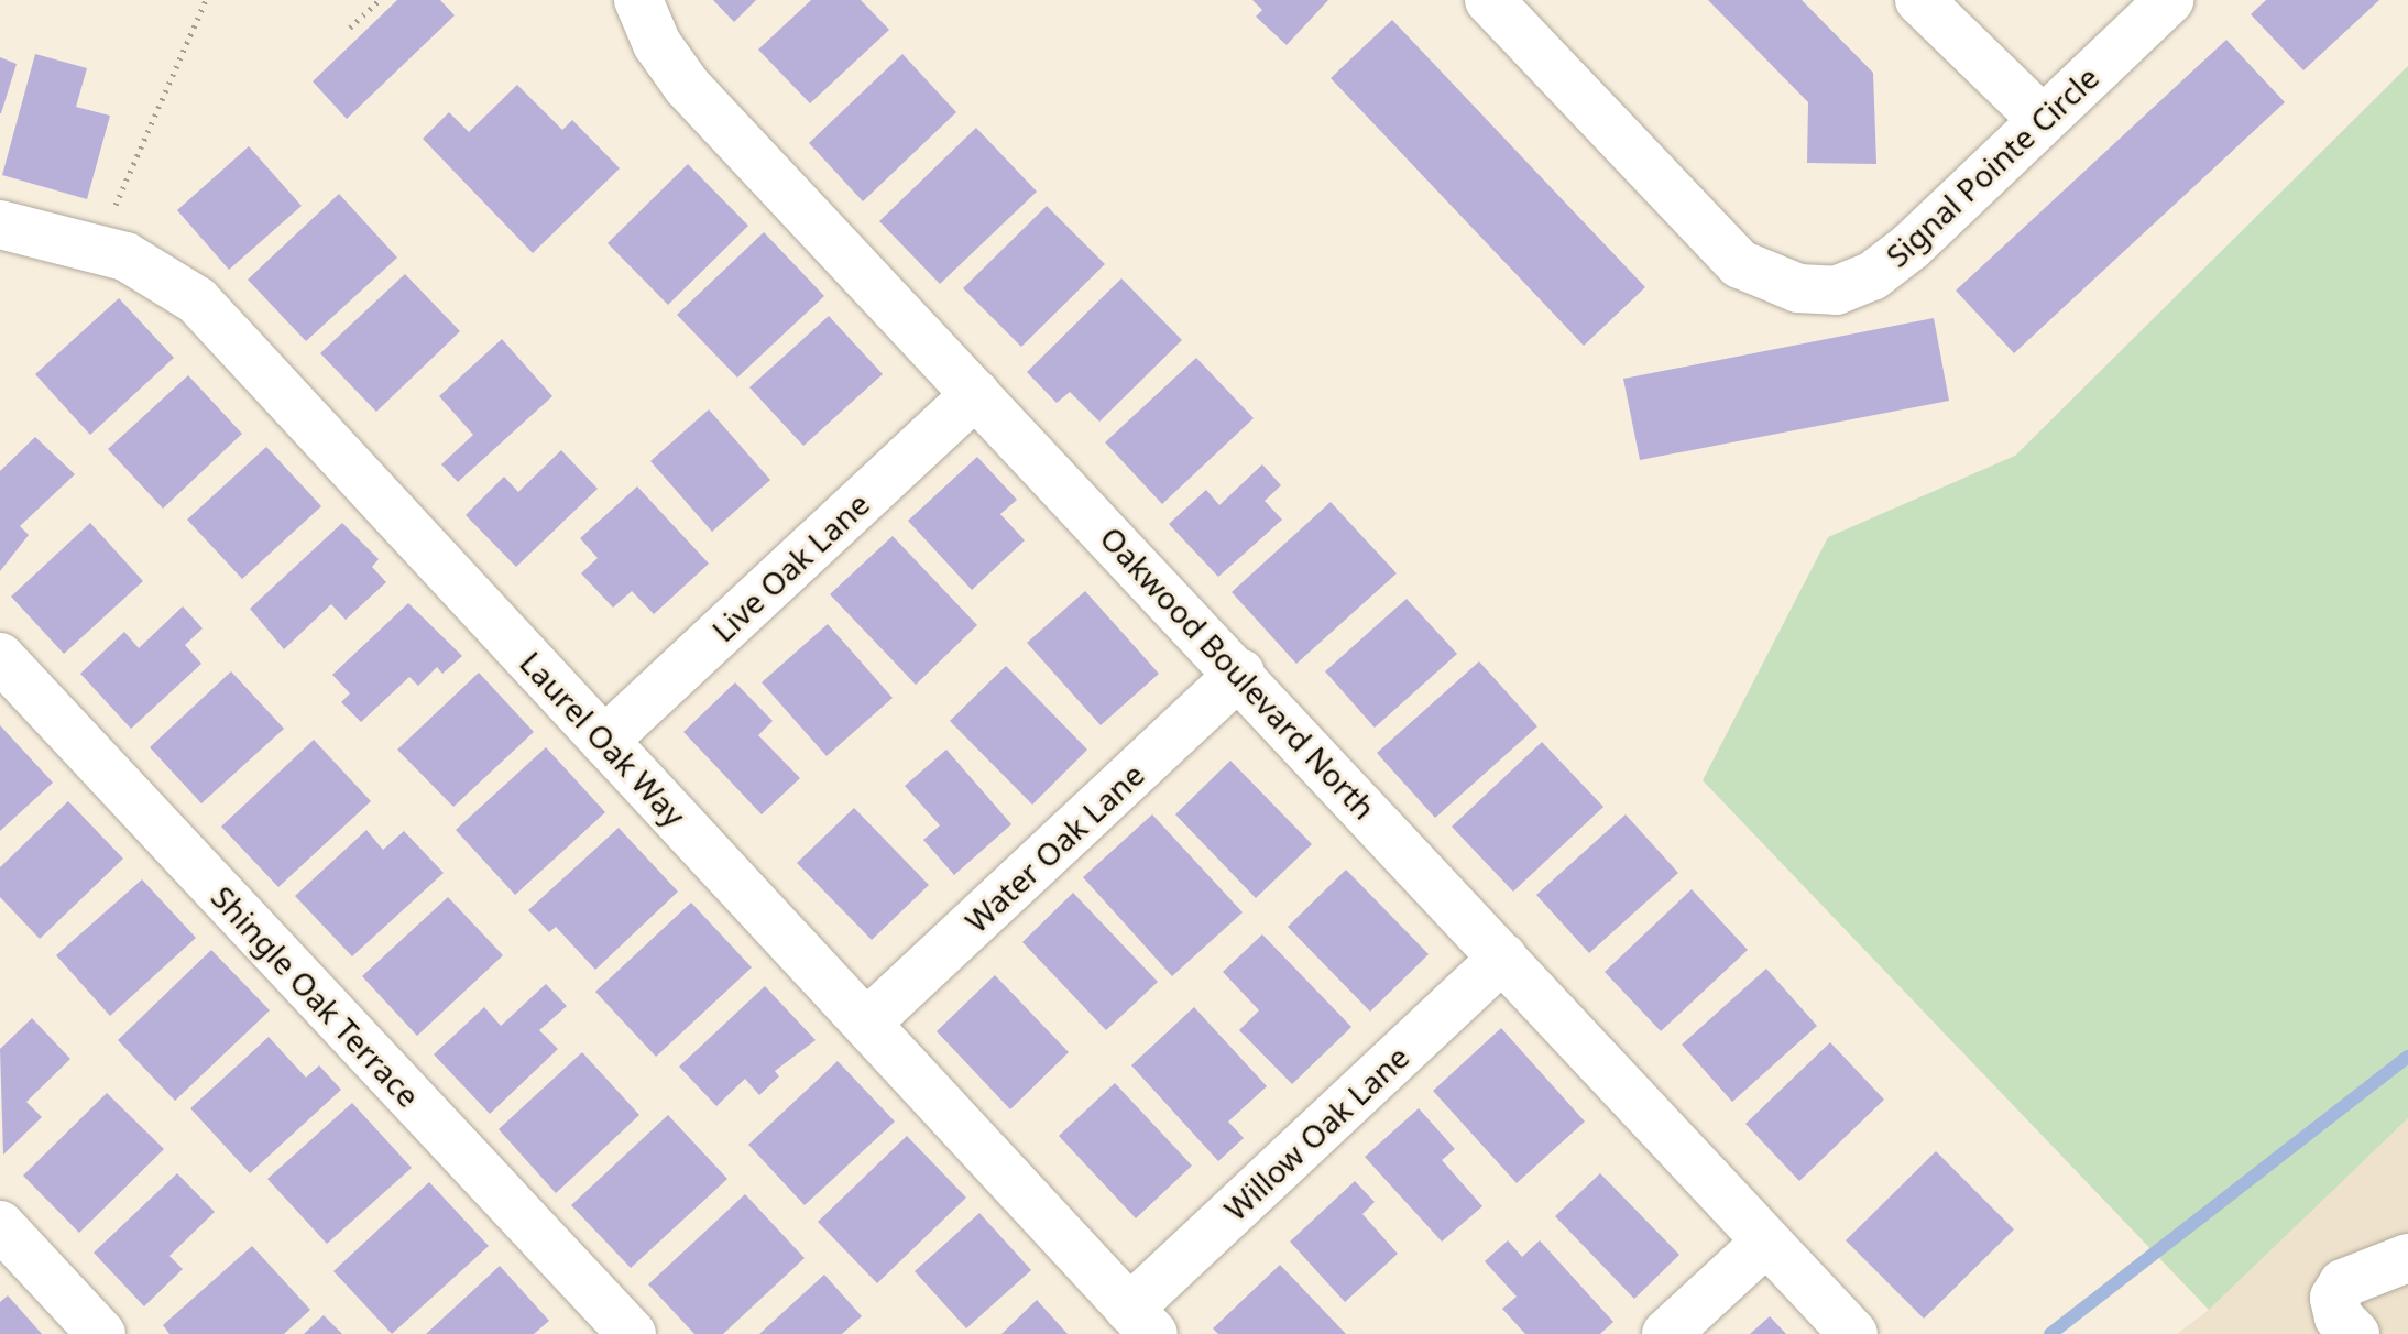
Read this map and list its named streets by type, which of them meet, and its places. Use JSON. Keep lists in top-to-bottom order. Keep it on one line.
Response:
{"streets":{"street":["Signal Pointe Circle","Live Oak Lane","Oakwood Boulevard North","Laurel Oak Way","Water Oak Lane","Shingle Oak Terrace","Willow Oak Lane"]},"crossings":[["Live Oak Lane","Oakwood Boulevard North"],["Live Oak Lane","Laurel Oak Way"],["Oakwood Boulevard North","Water Oak Lane"],["Oakwood Boulevard North","Willow Oak Lane"],["Laurel Oak Way","Water Oak Lane"],["Laurel Oak Way","Willow Oak Lane"]]}
